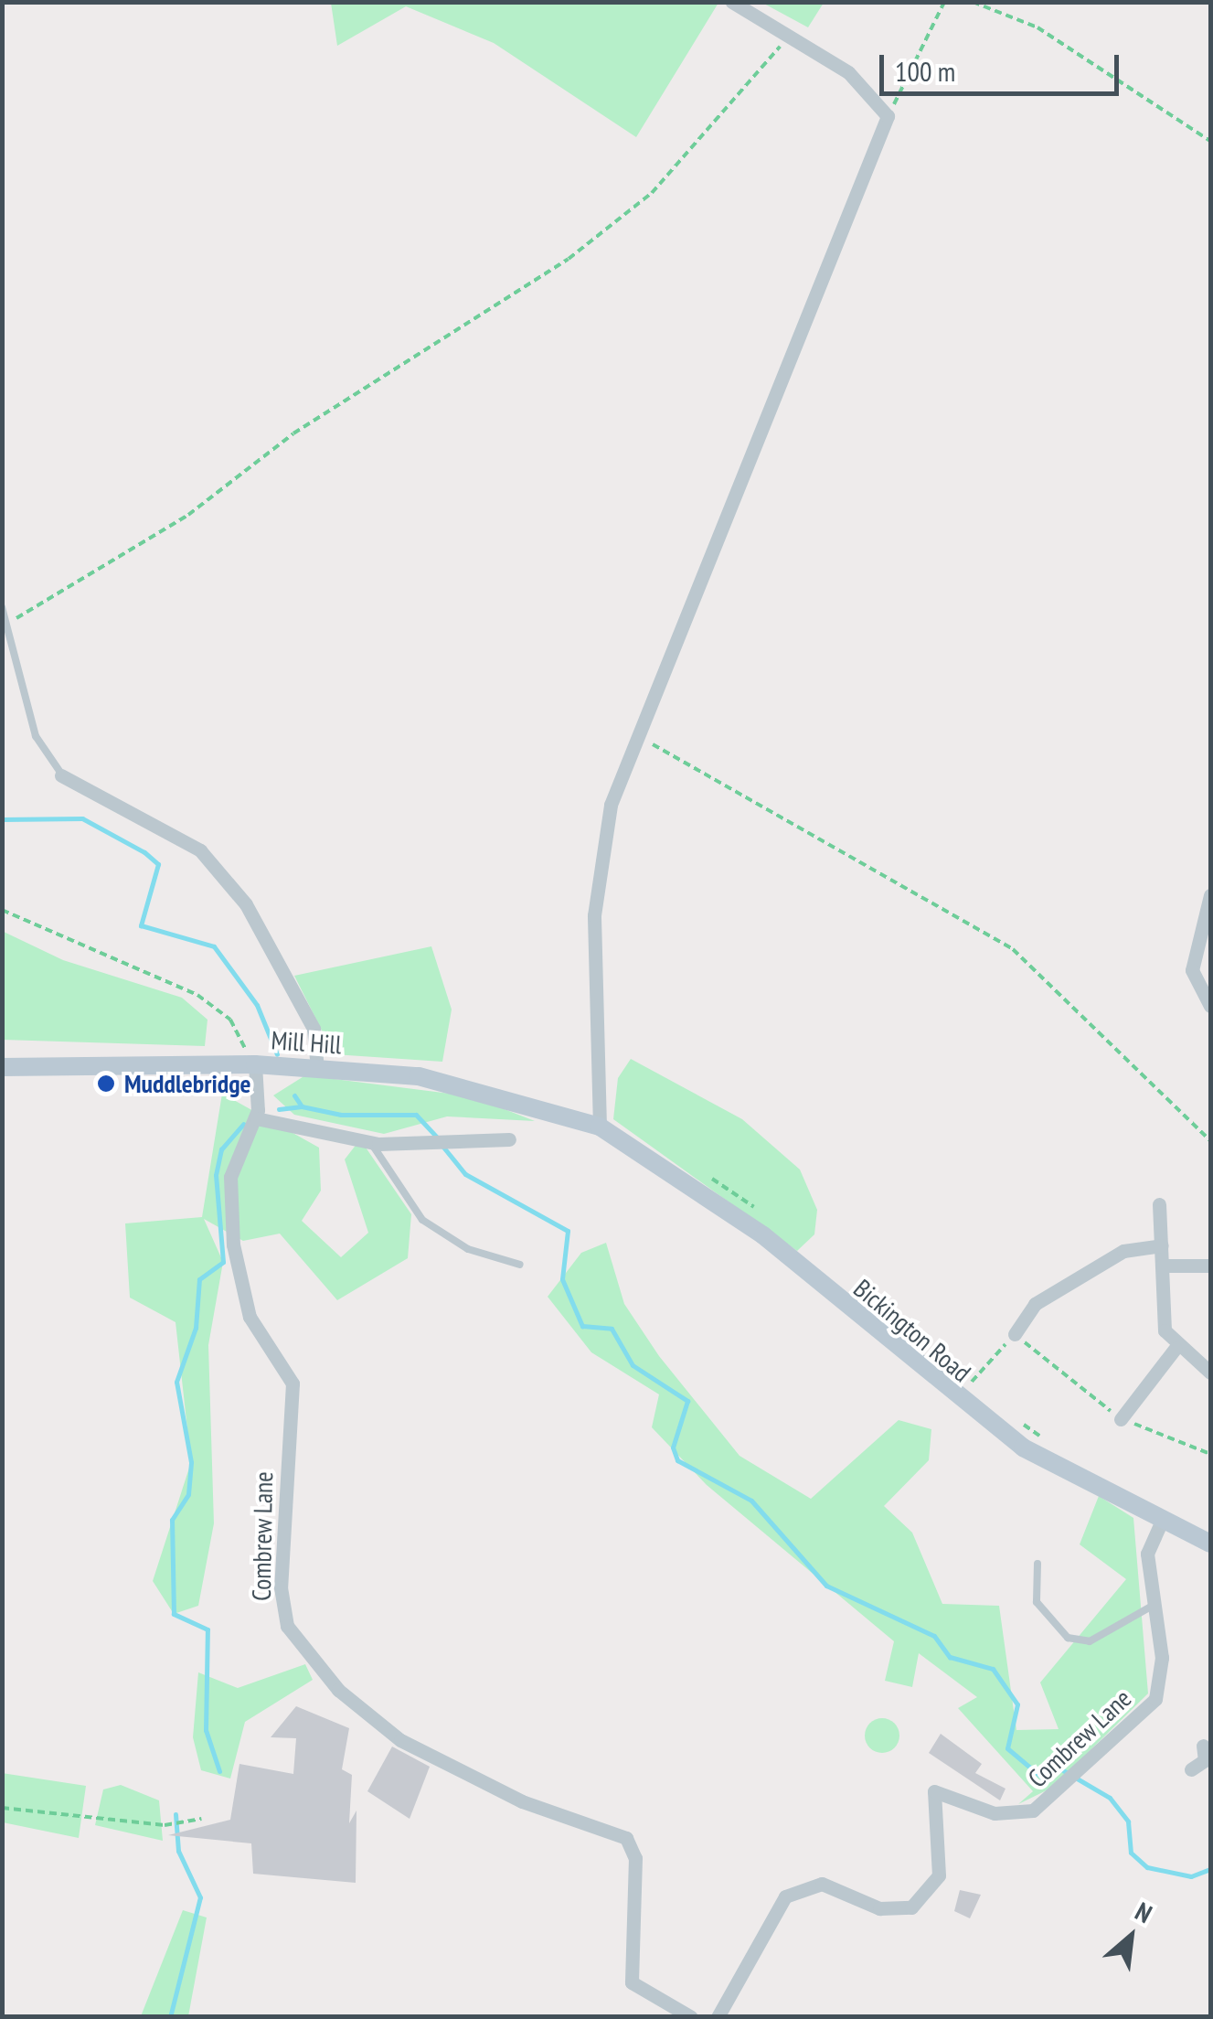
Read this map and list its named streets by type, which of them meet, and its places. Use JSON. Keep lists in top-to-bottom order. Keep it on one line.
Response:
{"streets":{"main road":["Mill Hill","Bickington Road"],"street":["Combrew Lane"]},"crossings":[["Mill Hill","Bickington Road"],["Mill Hill","Combrew Lane"],["Bickington Road","Combrew Lane"]],"places":["Muddlebridge"],"scale_bar":"100 m","north":"top right"}
